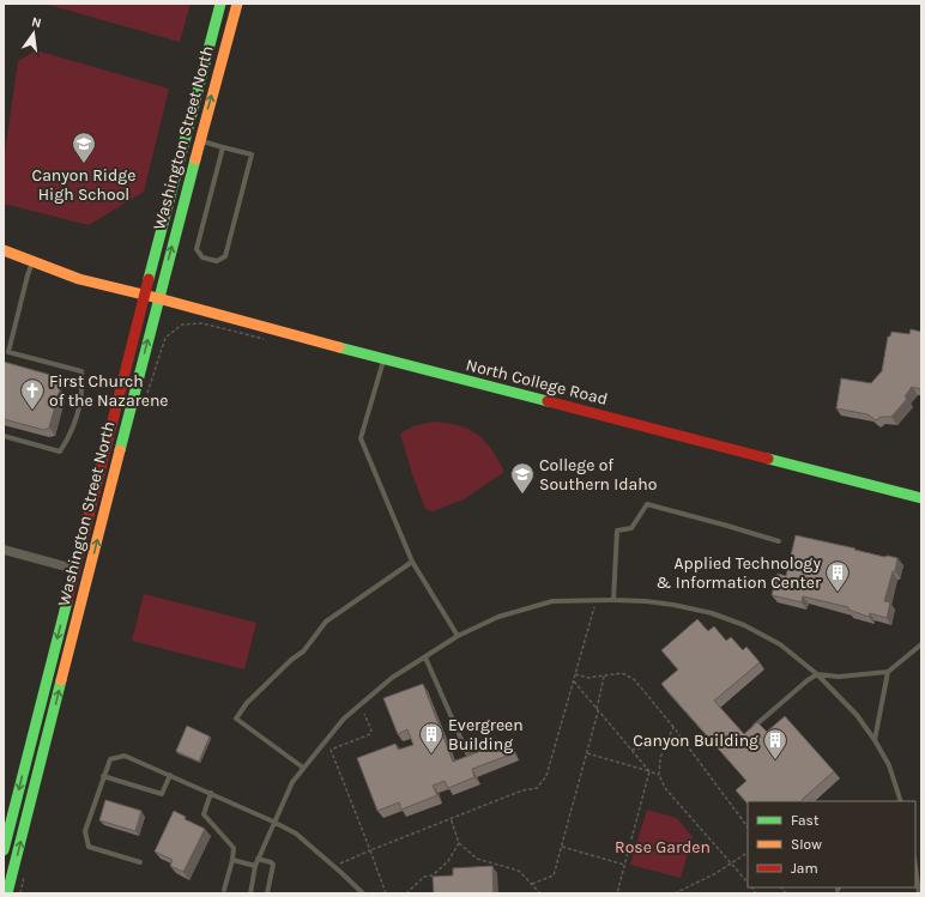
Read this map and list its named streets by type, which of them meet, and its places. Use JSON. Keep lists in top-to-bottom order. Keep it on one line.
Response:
{"streets":{"main road":["Washington Street North","North College Road"]},"crossings":[["Washington Street North","North College Road"]],"parks":["Rose Garden"],"places":{"school or university":["Canyon Ridge High School","College of Southern Idaho"],"church":["First Church of the Nazarene"],"building":["Applied Technology & Information Center","Evergreen Building","Canyon Building"]},"legend":["Fast","Slow","Jam"],"north":"top"}
